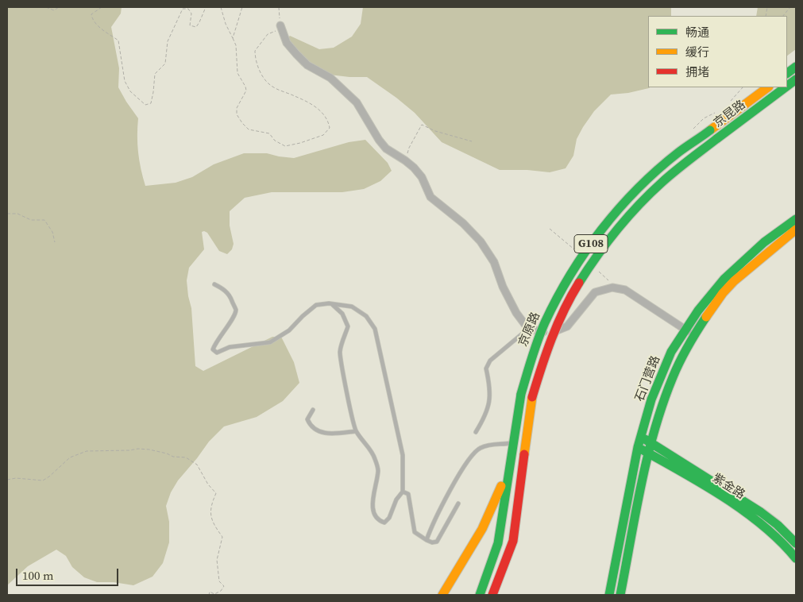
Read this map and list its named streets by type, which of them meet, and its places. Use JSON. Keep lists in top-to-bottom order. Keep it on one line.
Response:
{"streets":{"main road":["京昆路","G108","京原路","石门营路","紫金路"]},"crossings":[["京昆路","京原路"],["石门营路","紫金路"]],"legend":["畅通","缓行","拥堵"],"scale_bar":"100 m"}
